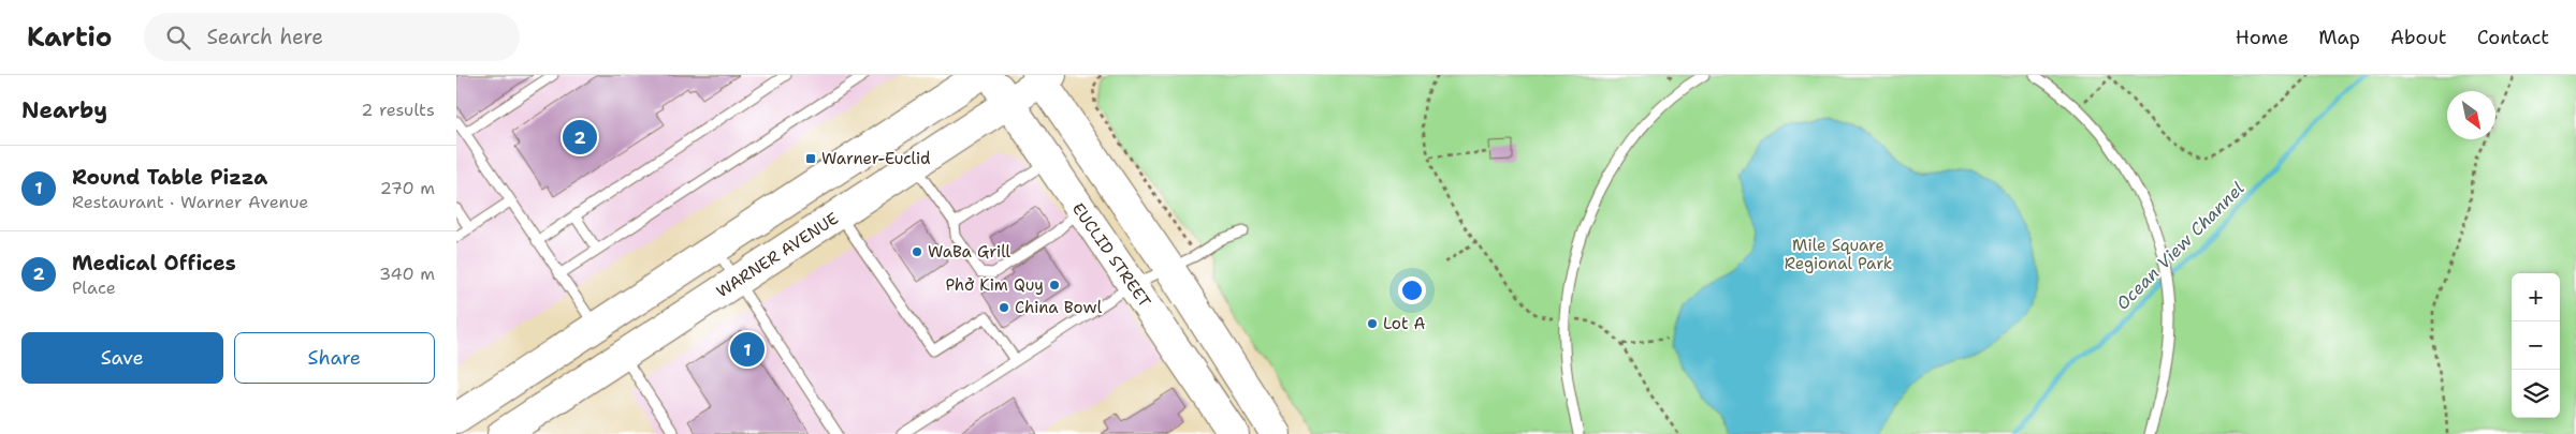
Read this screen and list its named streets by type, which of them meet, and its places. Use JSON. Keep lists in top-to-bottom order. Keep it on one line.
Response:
{"streets":{"main road":["WARNER AVENUE","EUCLID STREET"]},"crossings":[["WARNER AVENUE","EUCLID STREET"]],"water":["Ocean View Channel"],"parks":["Mile Square Regional Park"],"places":{"transit":["Warner-Euclid"],"other":["WaBa Grill","Phở Kim Quy","China Bowl","Lot A"]},"north":"bottom right","page":{"header":"Kartio","search":"Search here","nav":["Home","Map","About","Contact"],"heading":["Nearby","2 results"],"pins":["2","1"],"list":[{"mark":"1","name":"Round Table Pizza","note":"Restaurant · Warner Avenue","value":"270 m"},{"mark":"2","name":"Medical Offices","note":"Place","value":"340 m"}],"map_buttons":["+","−"],"buttons":["Save","Share"]}}
